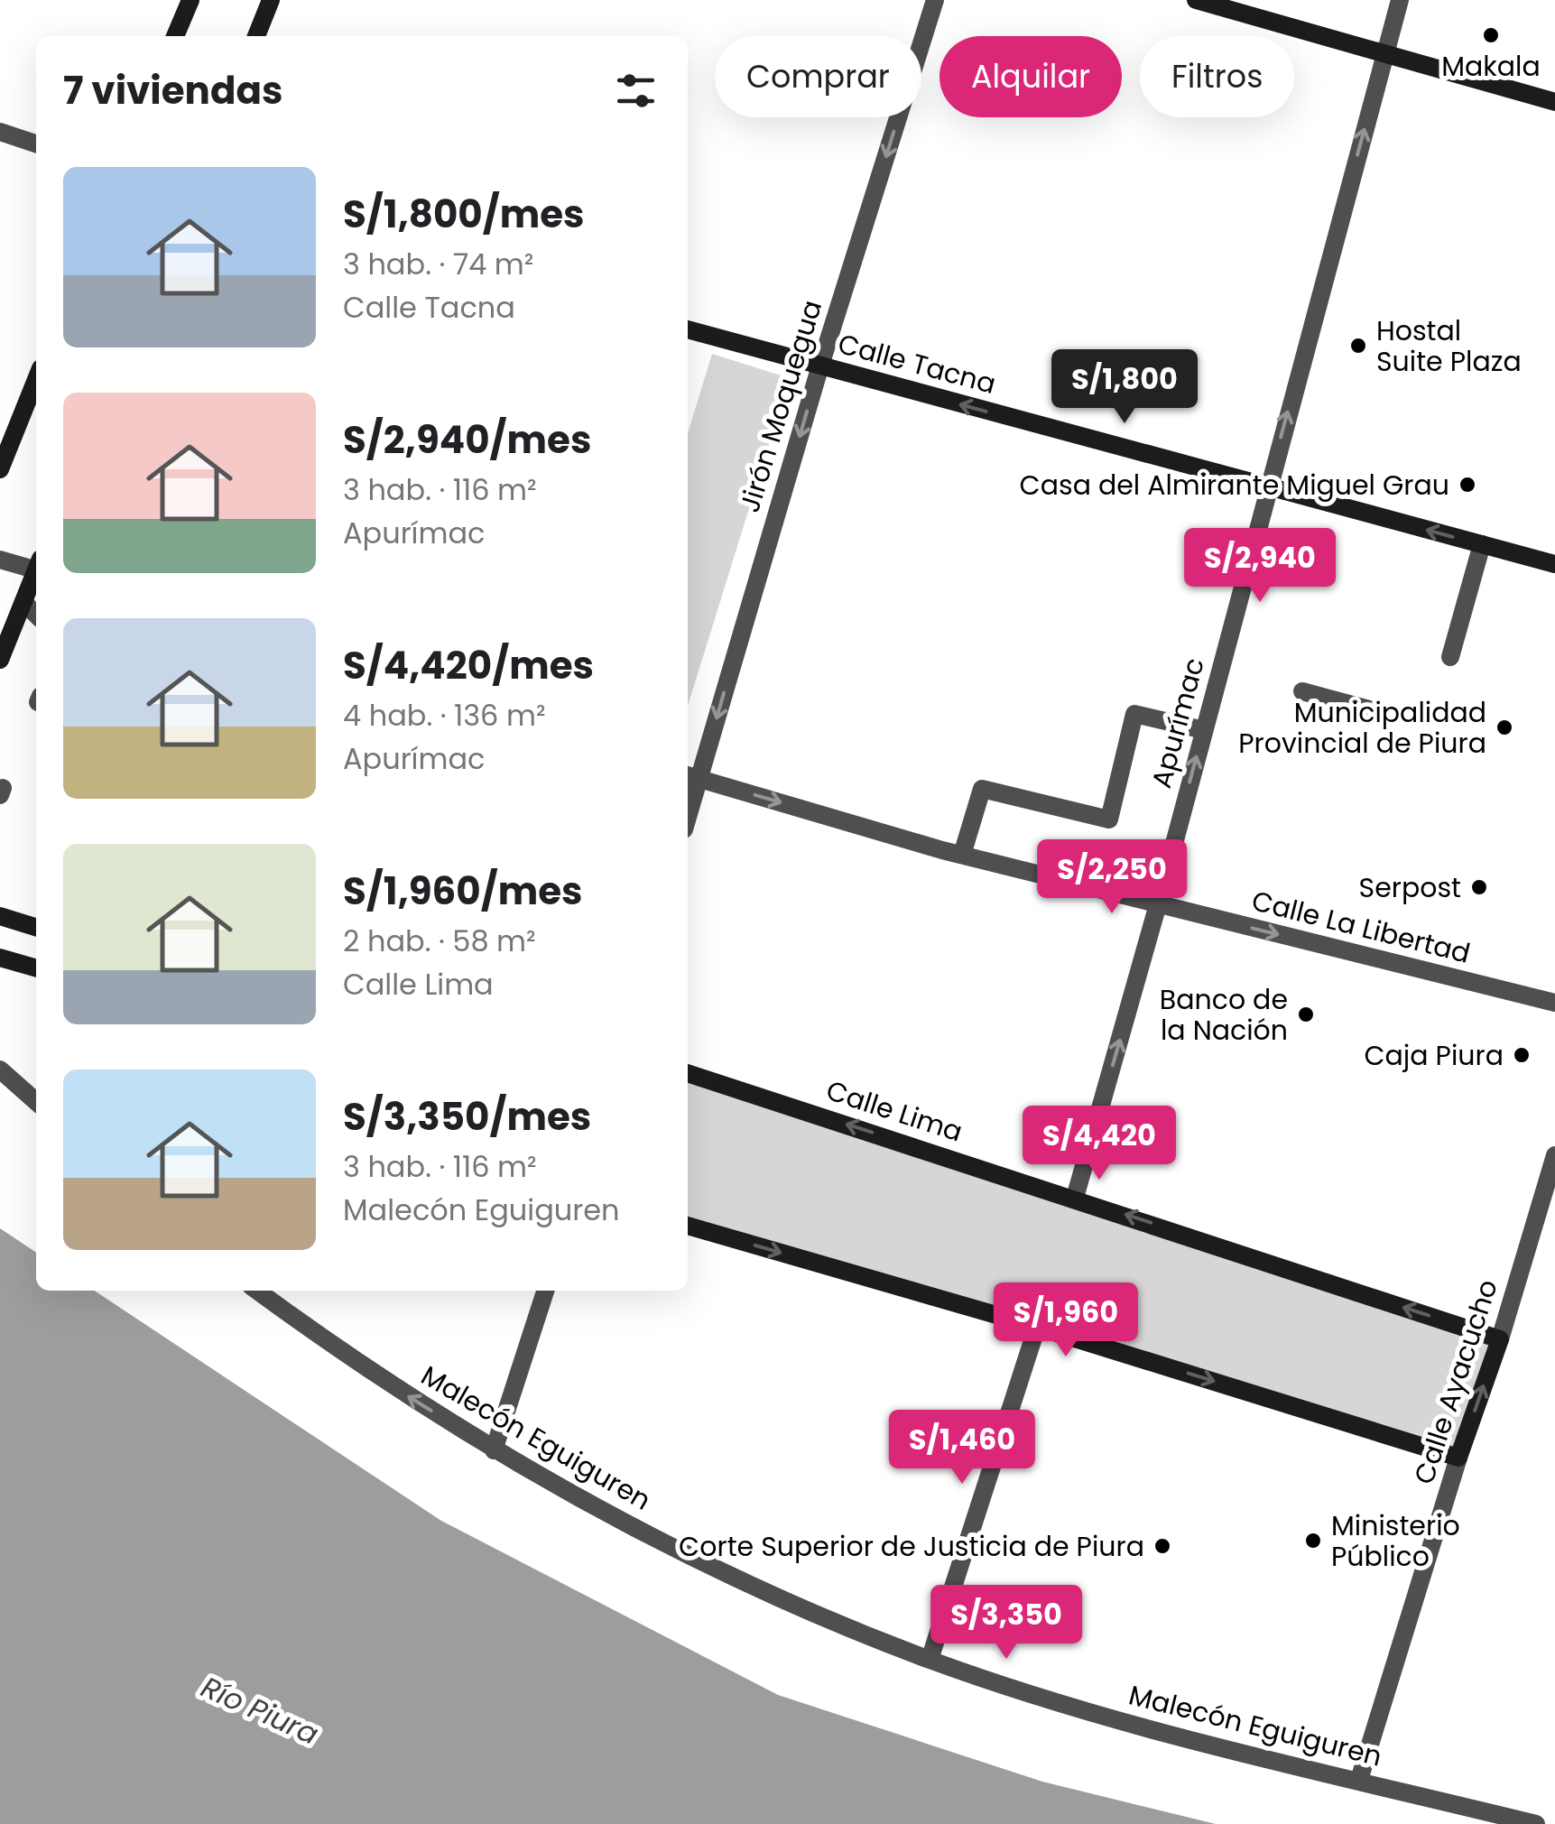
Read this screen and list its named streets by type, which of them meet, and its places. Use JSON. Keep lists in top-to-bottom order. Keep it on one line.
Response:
{"streets":{"street":["Calle Tacna","Jirón Moquegua","Apurímac","Calle La Libertad","Calle Lima","Calle Ayacucho","Malecón Eguiguren"]},"crossings":[["Calle Tacna","Jirón Moquegua"],["Calle Tacna","Apurímac"],["Jirón Moquegua","Calle La Libertad"],["Apurímac","Calle La Libertad"],["Apurímac","Calle Lima"],["Calle Lima","Calle Ayacucho"],["Calle Ayacucho","Malecón Eguiguren"]],"one_way":["Calle Tacna","Jirón Moquegua","Apurímac","Calle La Libertad"],"water":["Río Piura"],"places":["Makala","Hostal Suite Plaza","Casa del Almirante Miguel Grau","Municipalidad Provincial de Piura","Serpost","Banco de la Nación","Caja Piura","Ministerio Público","Corte Superior de Justicia de Piura"],"page":{"chip":["Comprar","Alquilar","Filtros"],"heading":"7 viviendas","list":[{"name":"S/1,800/mes","note":"3 hab. · 74 m² · Calle Tacna"},{"name":"S/2,940/mes","note":"3 hab. · 116 m² · Apurímac"},{"name":"S/4,420/mes","note":"4 hab. · 136 m² · Apurímac"},{"name":"S/1,960/mes","note":"2 hab. · 58 m² · Calle Lima"},{"name":"S/3,350/mes","note":"3 hab. · 116 m² · Malecón Eguiguren"}],"price":["S/1,800","S/2,940","S/2,250","S/4,420","S/1,960","S/1,460","S/3,350"]}}
